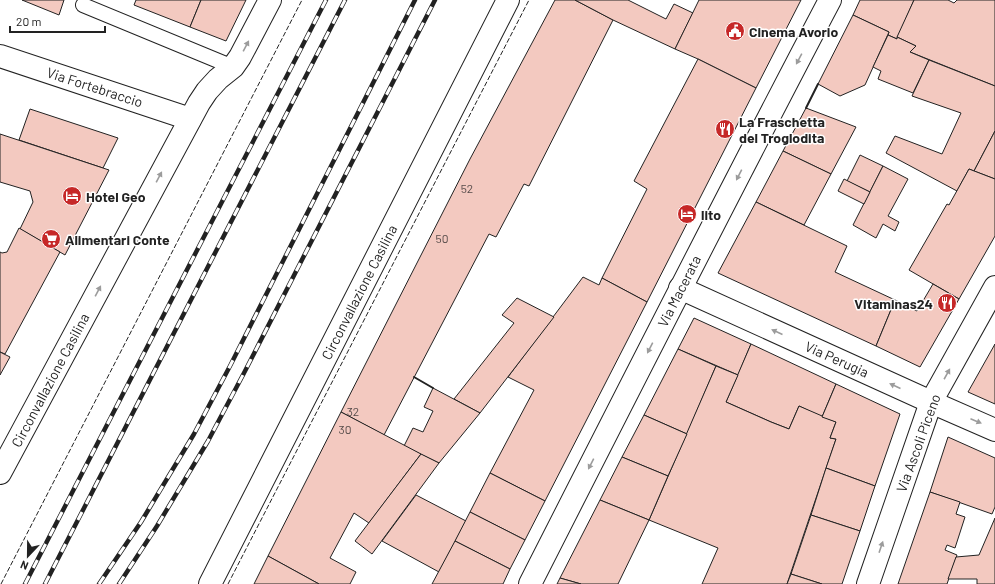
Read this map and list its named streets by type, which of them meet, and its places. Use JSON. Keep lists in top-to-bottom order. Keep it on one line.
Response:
{"streets":{"street":["Via Fortebraccio","Via Macerata","Circonvallazione Casilina","Via Perugia","Via Ascoli Piceno"]},"crossings":[["Via Fortebraccio","Circonvallazione Casilina"],["Via Macerata","Via Perugia"],["Via Perugia","Via Ascoli Piceno"]],"one_way":["Via Macerata","Circonvallazione Casilina","Via Ascoli Piceno"],"places":{"public building":["Cinema Avorio"],"restaurant":["La Fraschetta del Troglodita","Vitaminas24"],"hotel":["Hotel Geo","lito"],"supermarket":["Alimentari Conte"]},"house_numbers":["52","50","32","30"],"scale_bar":"20 m","north":"bottom"}
